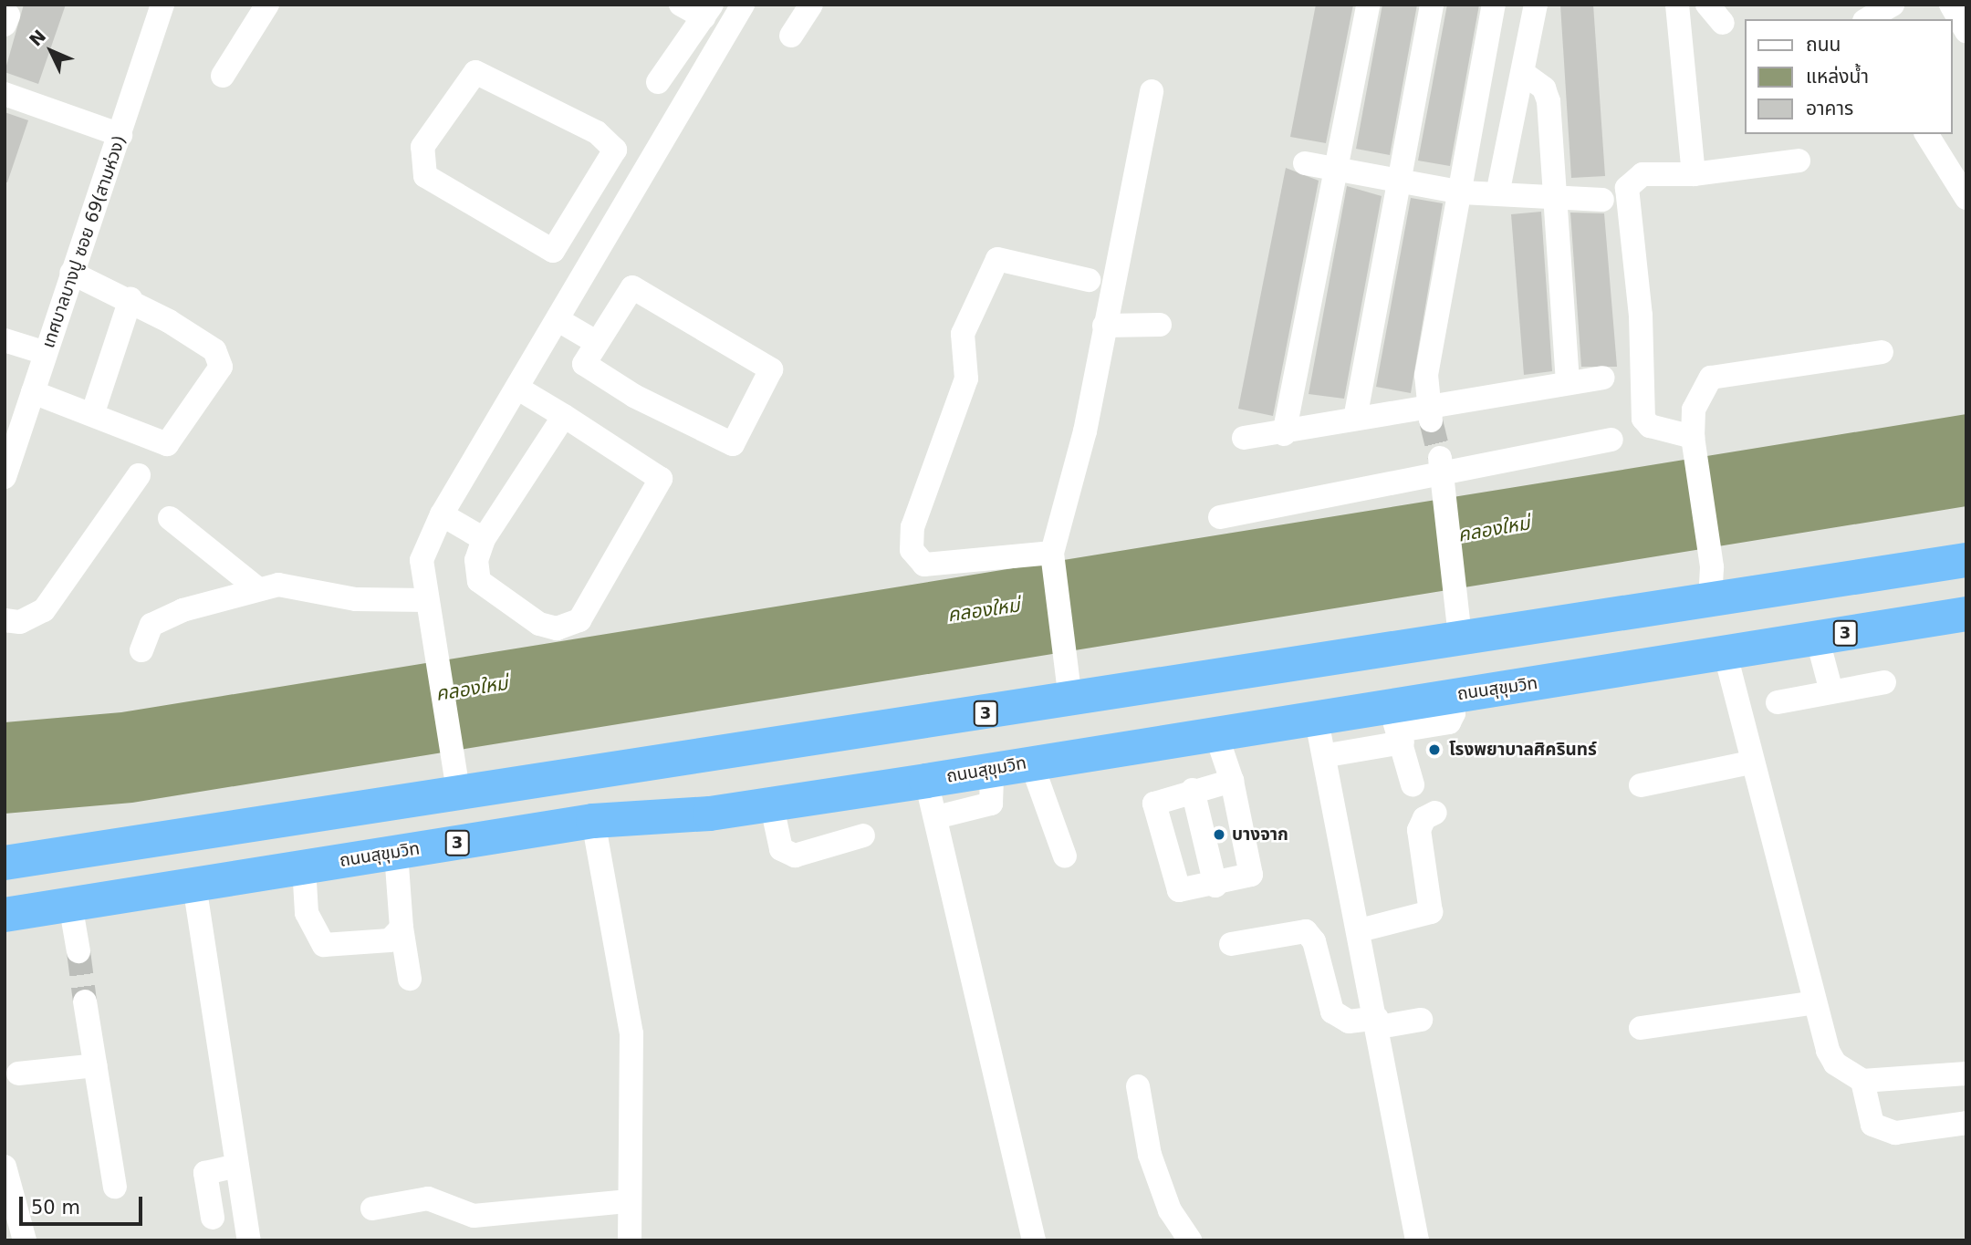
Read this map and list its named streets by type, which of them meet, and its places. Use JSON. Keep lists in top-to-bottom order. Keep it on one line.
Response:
{"streets":{"highway":["3","ถนนสุขุมวิท"],"street":["เทศบาลบางปู ซอย 69(สามห่วง)"]},"water":["คลองใหม่"],"places":["โรงพยาบาลศิครินทร์","บางจาก"],"legend":["ถนน","แหล่งน้ำ","อาคาร"],"scale_bar":"50 m","north":"top left"}
